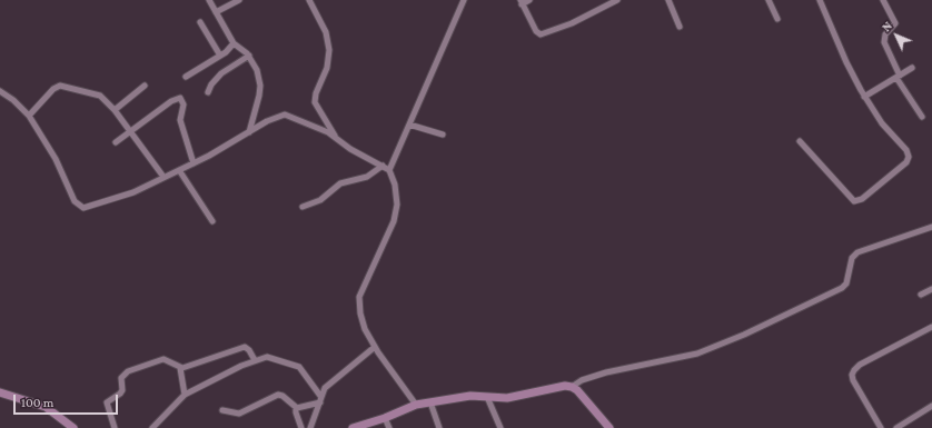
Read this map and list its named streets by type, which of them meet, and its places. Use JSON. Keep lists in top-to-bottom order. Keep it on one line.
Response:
{"scale_bar":"100 m","north":"top left"}
